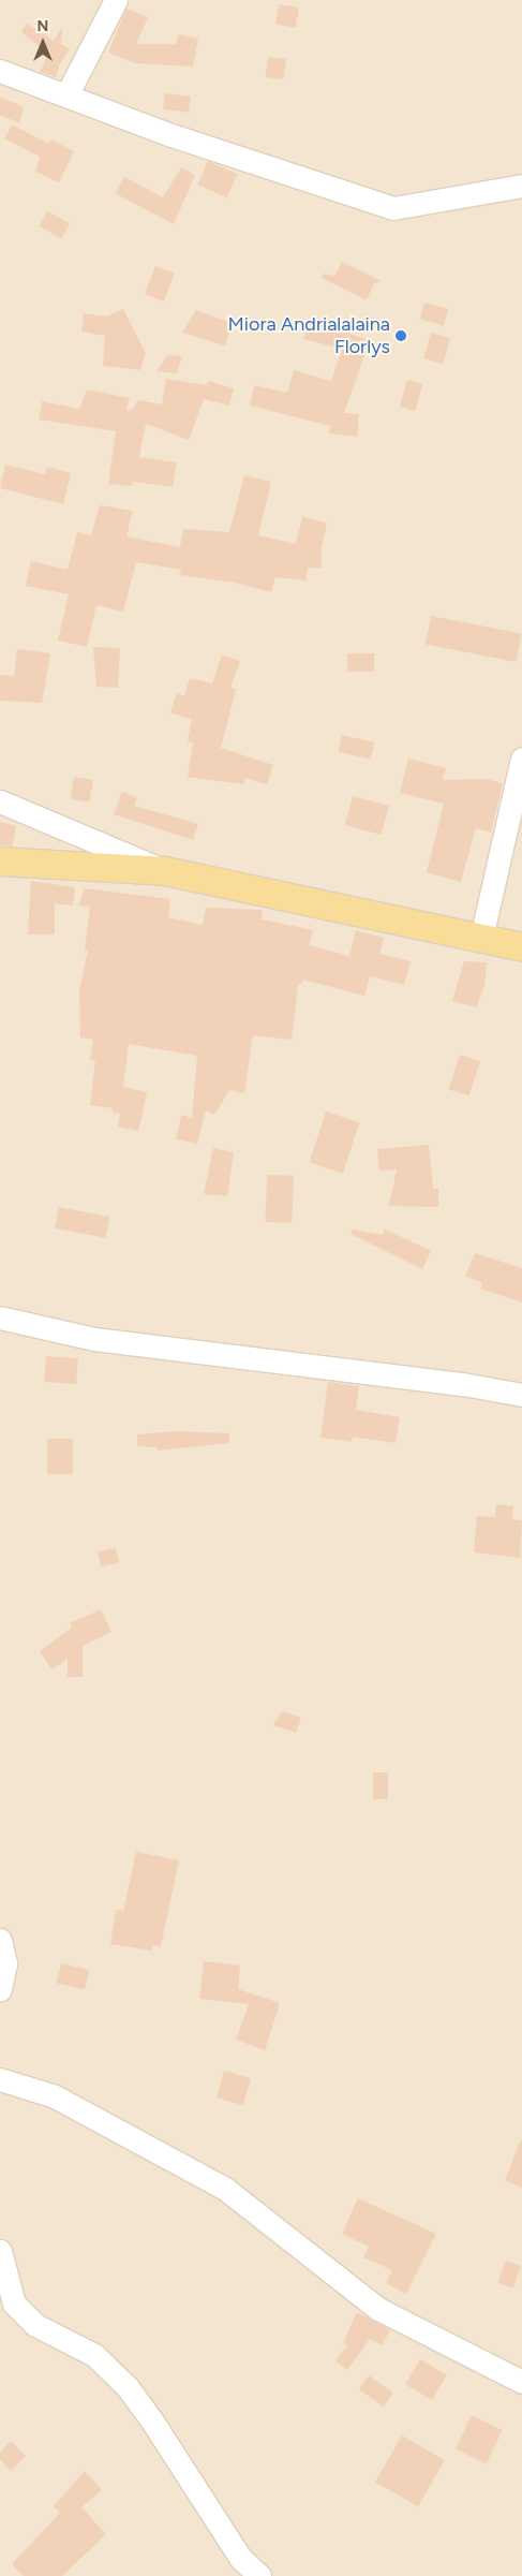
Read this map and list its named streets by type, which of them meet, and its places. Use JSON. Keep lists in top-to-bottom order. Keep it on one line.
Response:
{"places":["Miora Andrialalaina Florlys"],"north":"top"}
